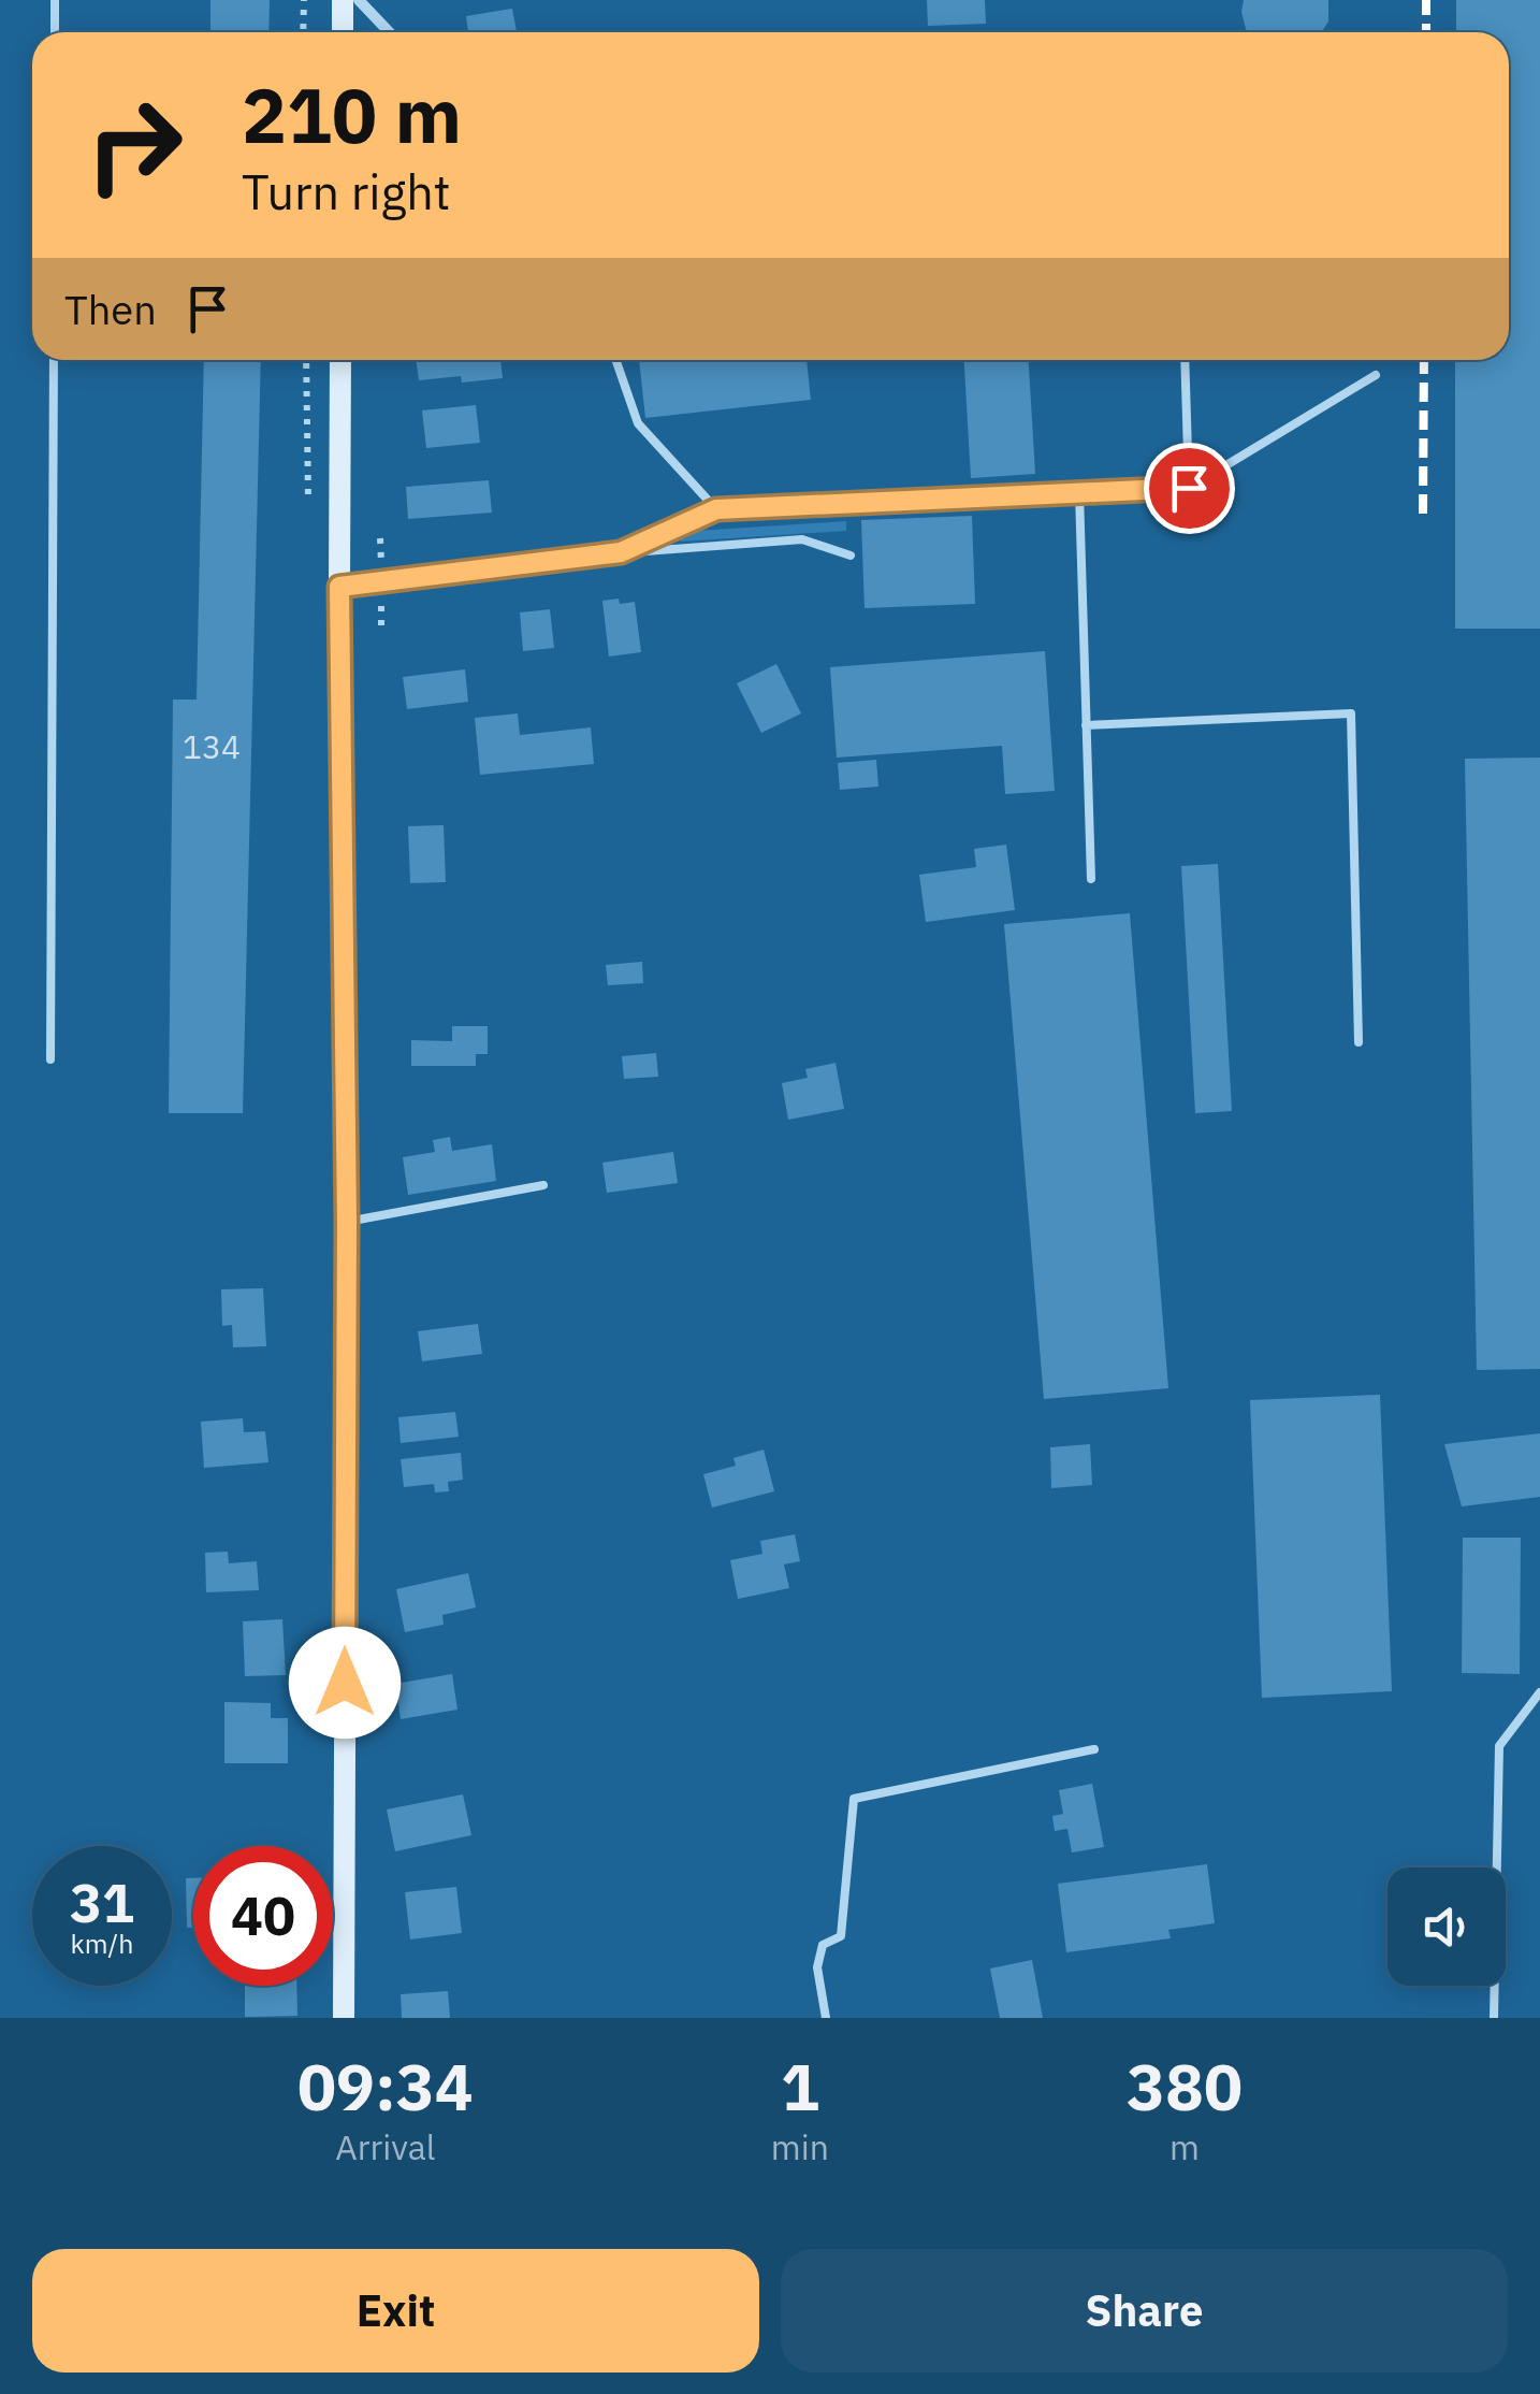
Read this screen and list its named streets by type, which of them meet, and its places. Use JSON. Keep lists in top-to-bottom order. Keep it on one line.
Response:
{"house_numbers":["134"],"page":{"turn":["210 m","Turn right"],"then":"Then","speed":"31 km/h","limit":"40","eta":["09:34","Arrival","1","min","380","m"],"buttons":["Exit","Share"]}}
